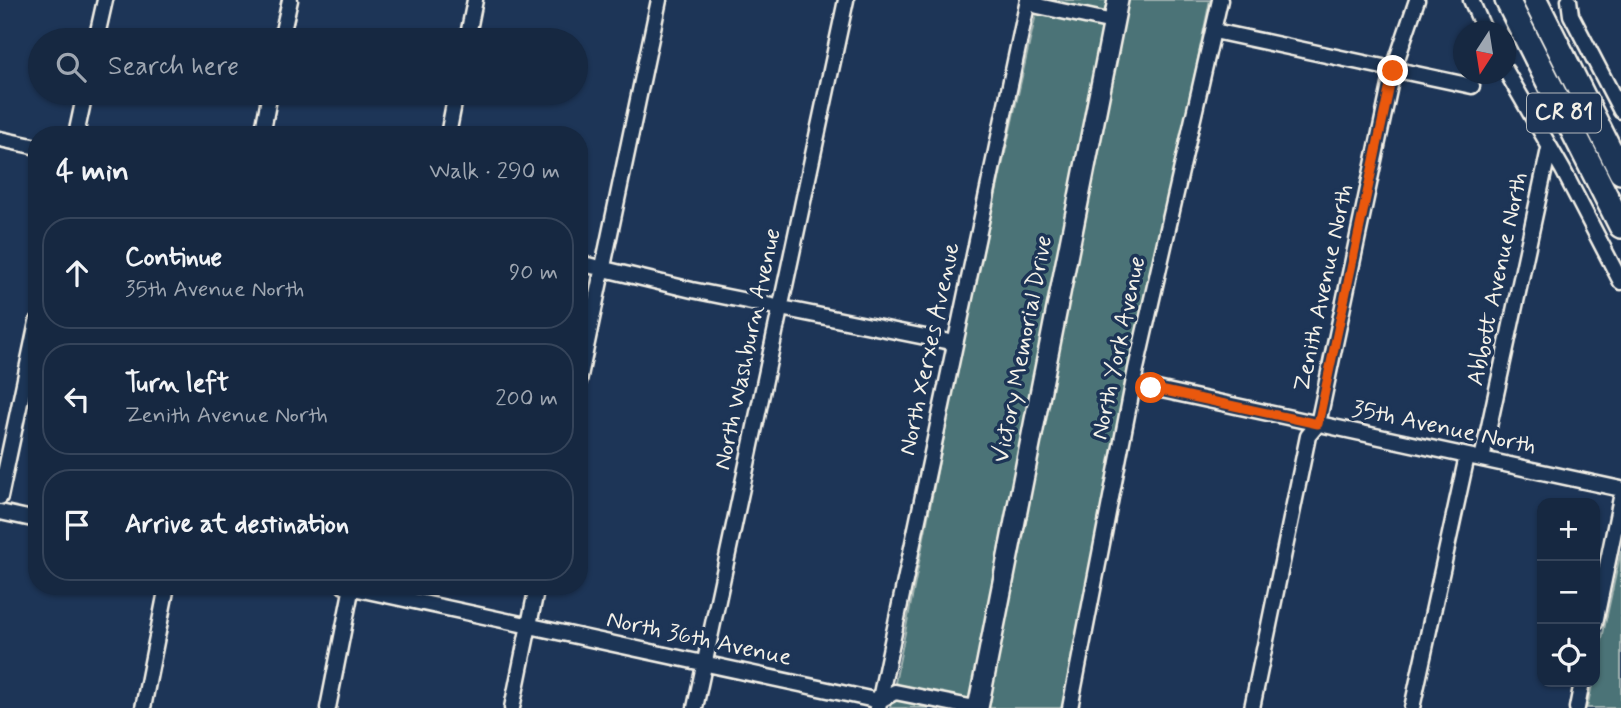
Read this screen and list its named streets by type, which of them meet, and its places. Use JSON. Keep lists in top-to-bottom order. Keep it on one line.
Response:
{"streets":{"main road":["CR 81"],"street":["Abbott Avenue North","Zenith Avenue North","North York Avenue","North Washburn Avenue","North Xerxes Avenue","Victory Memorial Drive","35th Avenue North","North 36th Avenue"]},"crossings":[["Abbott Avenue North","35th Avenue North"],["Zenith Avenue North","35th Avenue North"],["North York Avenue","35th Avenue North"],["North Washburn Avenue","North 36th Avenue"],["North Xerxes Avenue","North 36th Avenue"],["Victory Memorial Drive","North 36th Avenue"]],"north":"bottom","page":{"search":"Search here","heading":["4 min","Walk · 290 m"],"list":[["Continue","35th Avenue North","90 m"],["Turn left","Zenith Avenue North","200 m"],"Arrive at destination"],"map_buttons":["+","−"]}}
